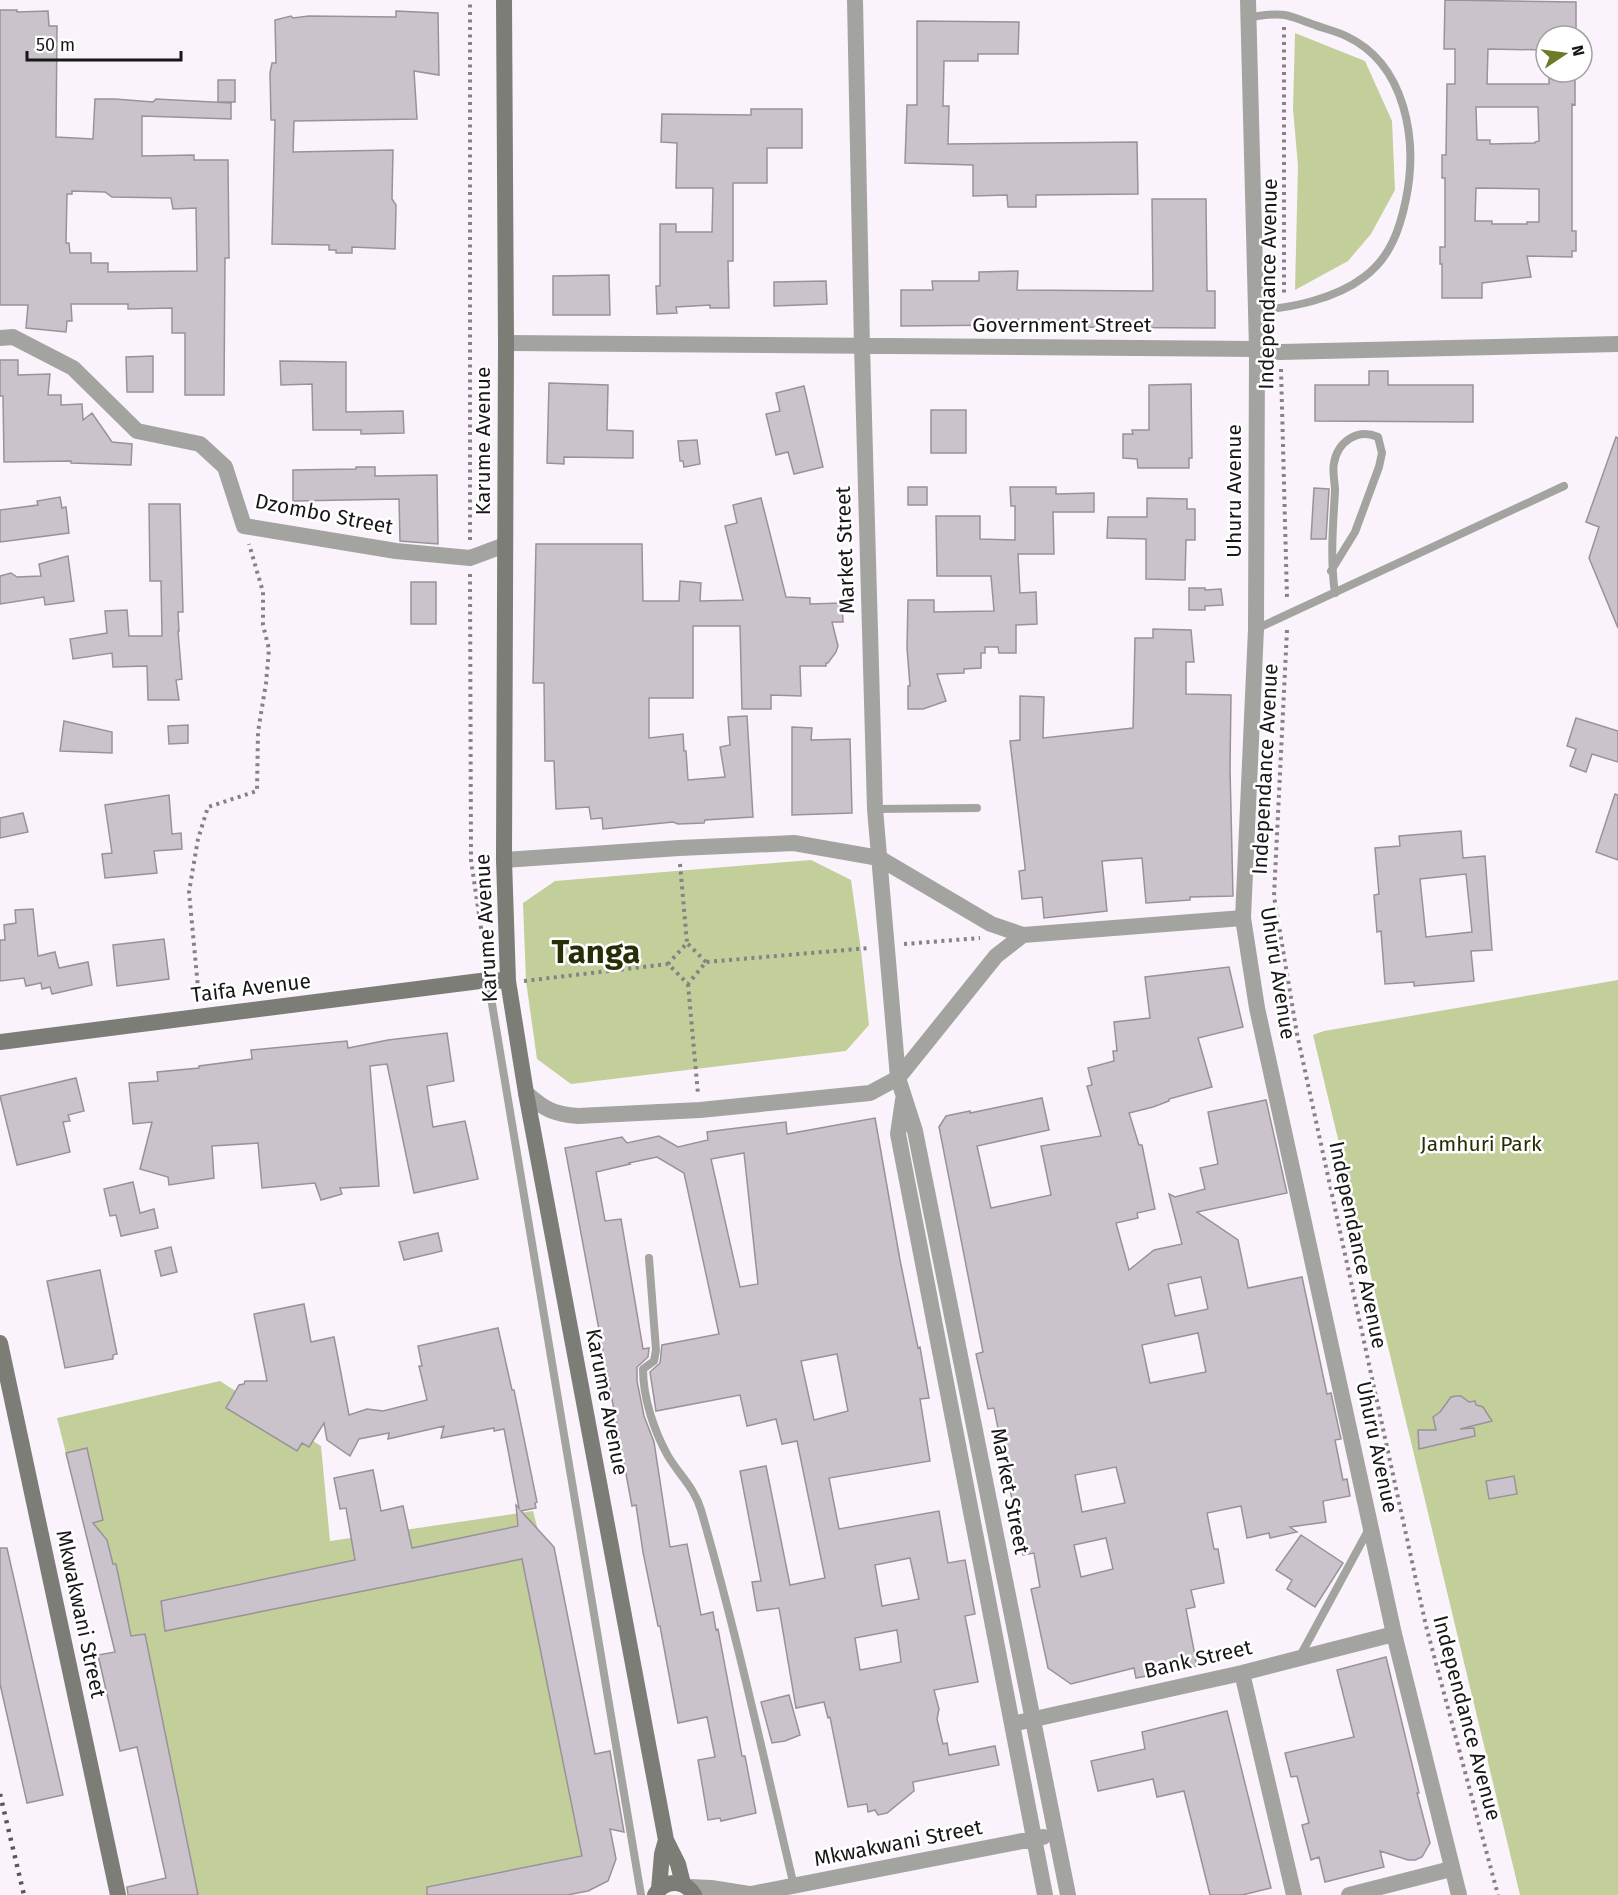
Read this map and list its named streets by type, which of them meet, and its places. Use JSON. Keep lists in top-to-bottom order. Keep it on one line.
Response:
{"streets":{"main road":["Karume Avenue","Taifa Avenue","Mkwakwani Street"],"street":["Government Street","Uhuru Avenue","Dzombo Street","Market Street","Bank Street"],"path":["Independance Avenue"]},"crossings":[["Independance Avenue","Government Street"],["Government Street","Karume Avenue"],["Government Street","Uhuru Avenue"],["Government Street","Market Street"],["Karume Avenue","Dzombo Street"],["Karume Avenue","Taifa Avenue"],["Uhuru Avenue","Bank Street"],["Market Street","Mkwakwani Street"],["Market Street","Bank Street"]],"districts":["Tanga"],"parks":["Jamhuri Park"],"scale_bar":"50 m","north":"right"}
